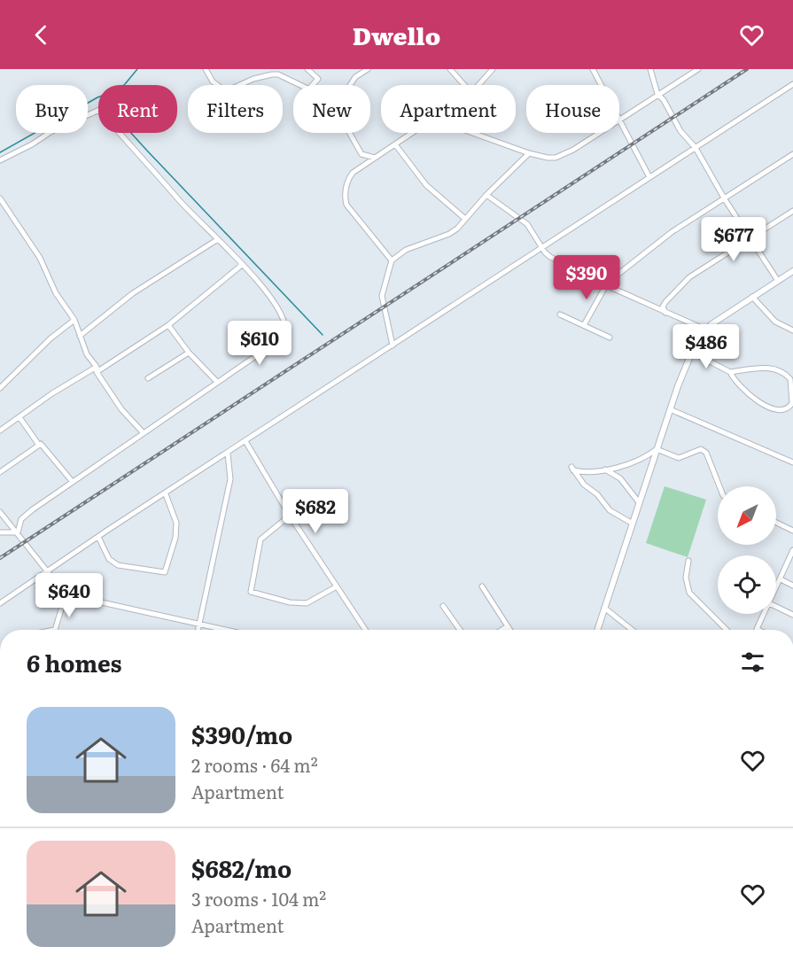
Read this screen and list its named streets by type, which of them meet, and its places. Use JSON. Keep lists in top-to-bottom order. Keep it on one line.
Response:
{"north":"bottom left","page":{"header":"Dwello","chip":["Buy","Rent","Filters","New","Apartment","House"],"price":["$677","$390","$610","$486","$682","$640"],"heading":"6 homes","list":[{"name":"$390/mo","note":"2 rooms · 64 m² · Apartment"},{"name":"$682/mo","note":"3 rooms · 104 m² · Apartment"}]}}
